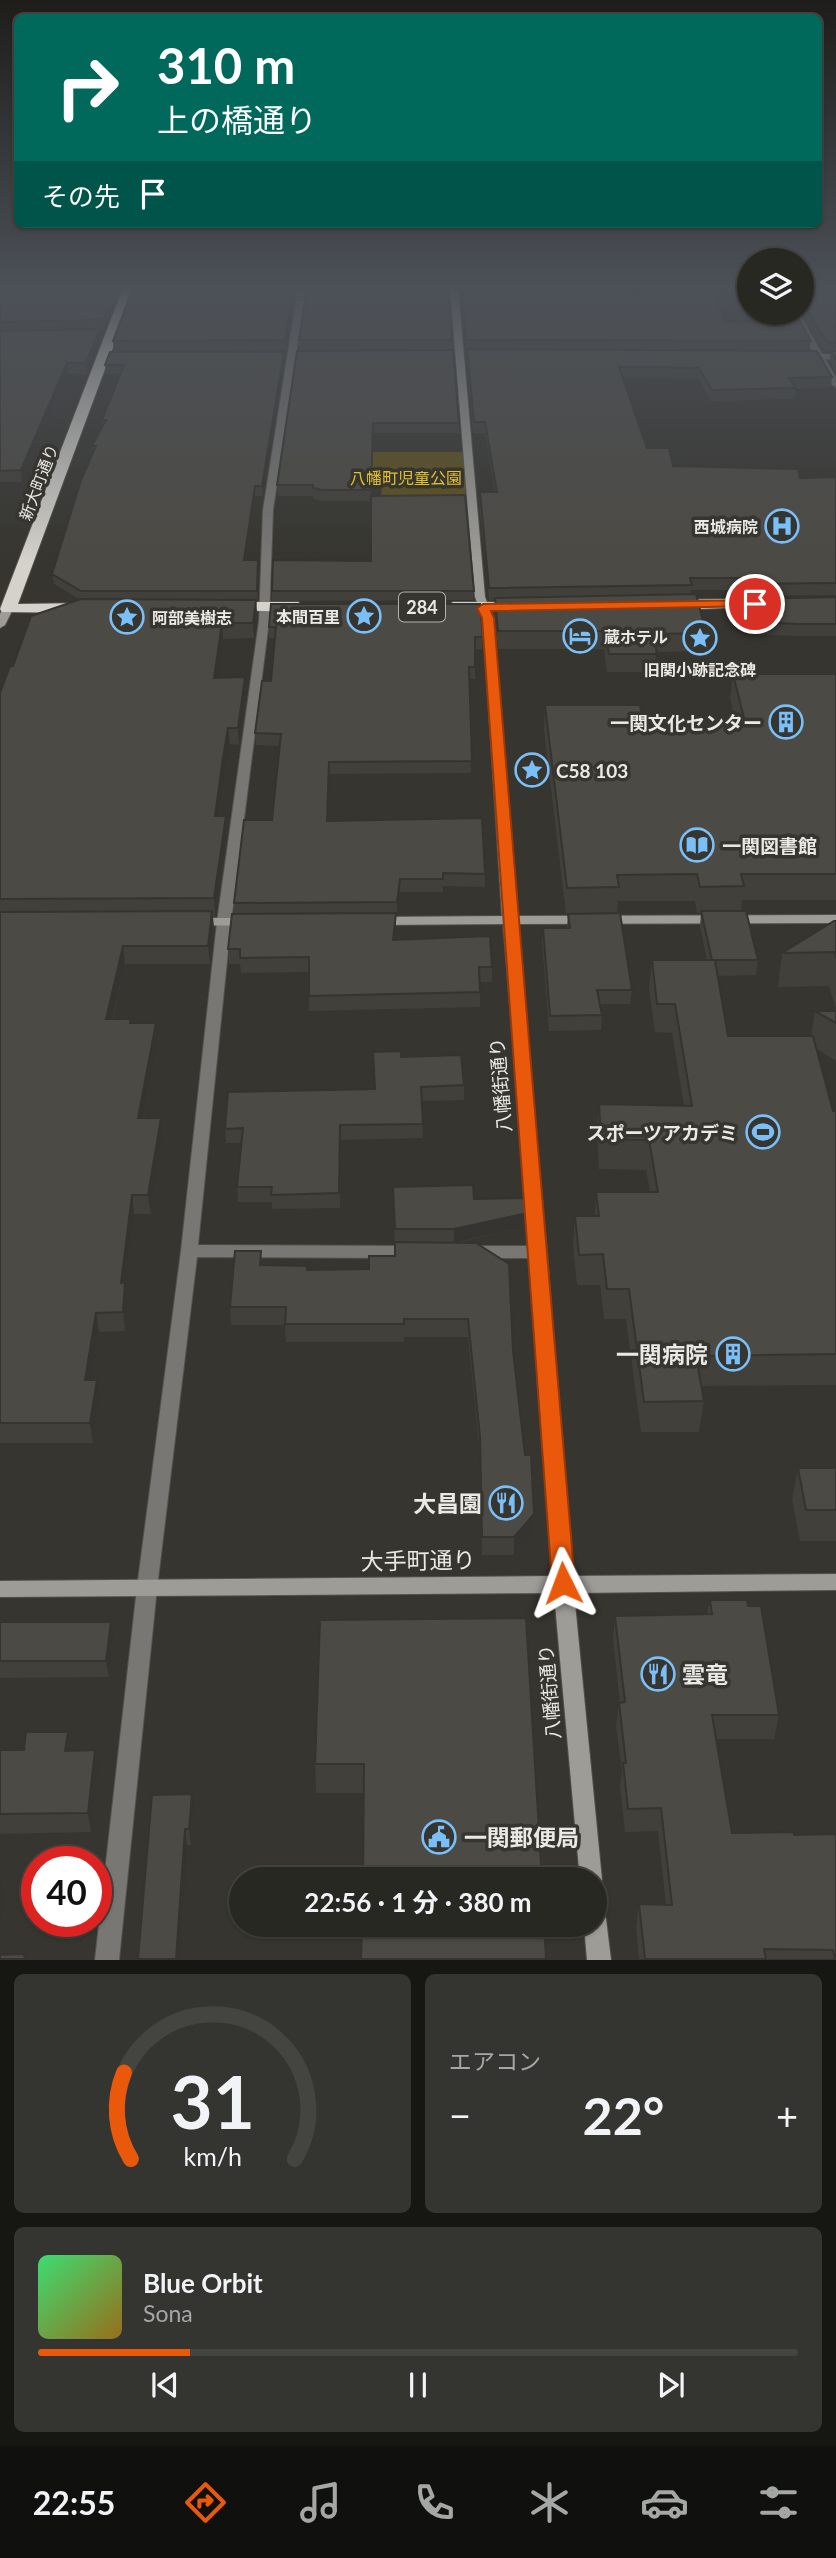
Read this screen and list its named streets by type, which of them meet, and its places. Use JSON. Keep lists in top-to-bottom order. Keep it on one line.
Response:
{"streets":{"highway":["新大町通り","284"],"street":["八幡街通り","大手町通り"]},"crossings":[["284","八幡街通り"],["八幡街通り","大手町通り"]],"parks":["八幡町児童公園"],"places":{"hospital":["西城病院"],"place":["本間百里","阿部美樹志","旧関小跡記念碑","C58 103"],"hotel":["蔵ホテル"],"building":["一関文化センター","一関病院"],"library":["一関図書館"],"sports":["スポーツアカデミ"],"restaurant":["大昌園","雲竜"],"public building":["一関郵便局"]},"page":{"turn":["310 m","上の橋通り"],"then":"その先","limit":"40","trip":"22:56 · 1 分 · 380 m","tile":"エアコン","heat":["−","22°","+"],"song":["Blue Orbit","Sona"],"tabs":"22:55","gauge":["31","km/h"]}}
